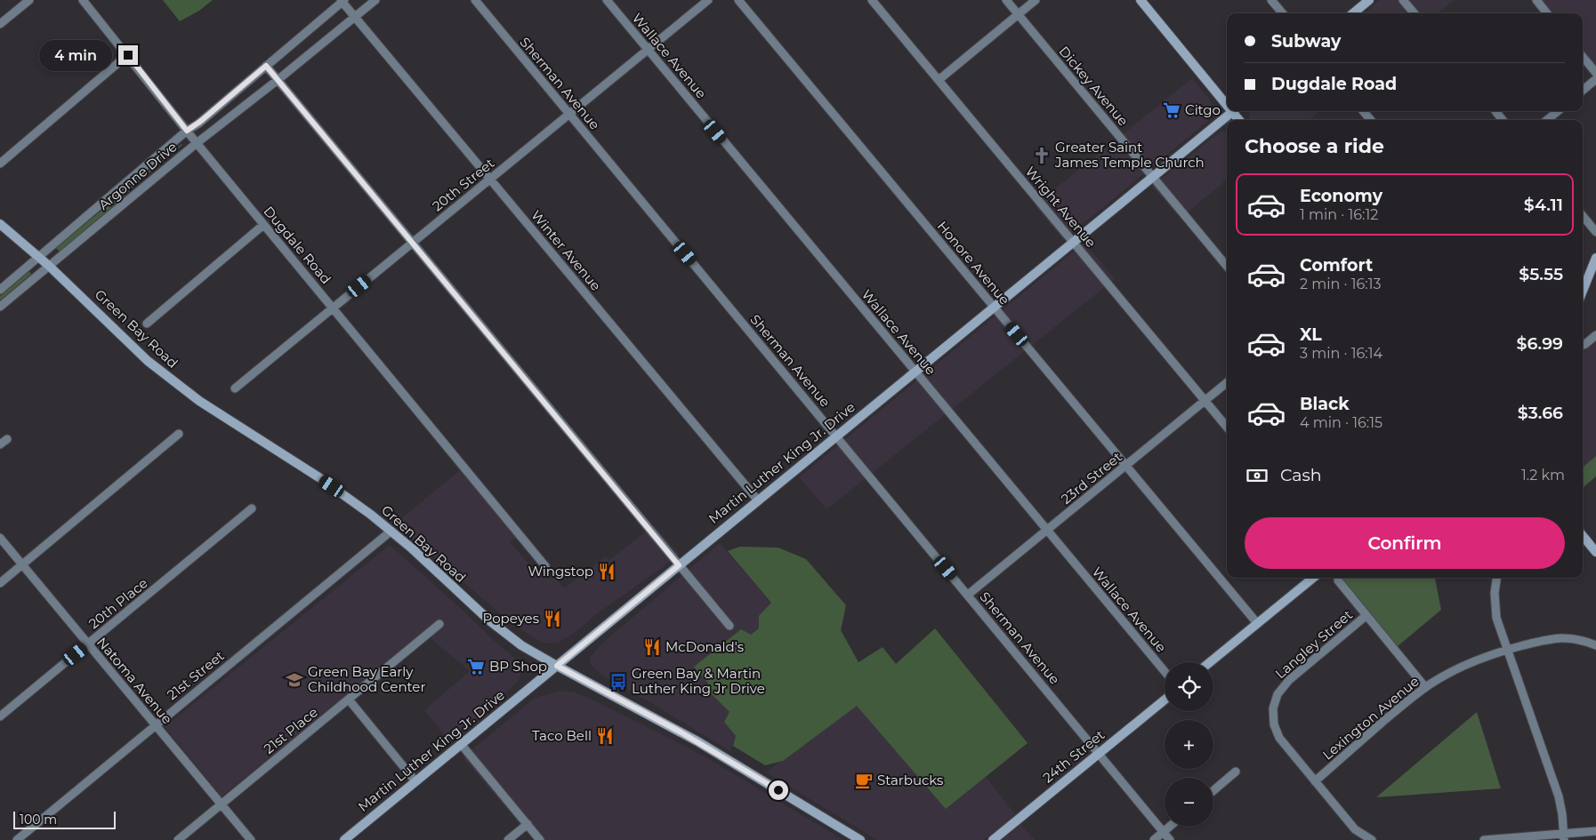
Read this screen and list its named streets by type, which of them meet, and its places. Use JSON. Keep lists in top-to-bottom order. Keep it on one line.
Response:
{"streets":{"street":["Wallace Avenue","Sherman Avenue","Dickey Avenue","Argonne Drive","20th Street","Wright Avenue","Dugdale Road","Winter Avenue","Honore Avenue","Green Bay Road","Martin Luther King Jr. Drive","23rd Street","20th Place","Langley Street","21st Street","Natoma Avenue","Lexington Avenue","21st Place","24th Street"]},"crossings":[["Wallace Avenue","20th Street"],["Wallace Avenue","Martin Luther King Jr. Drive"],["Wallace Avenue","23rd Street"],["Sherman Avenue","20th Street"],["Sherman Avenue","Martin Luther King Jr. Drive"],["Sherman Avenue","23rd Street"],["Sherman Avenue","24th Street"],["Dickey Avenue","Martin Luther King Jr. Drive"],["Argonne Drive","Dugdale Road"],["Argonne Drive","Winter Avenue"],["Argonne Drive","Green Bay Road"],["20th Street","Dugdale Road"],["20th Street","Winter Avenue"],["Wright Avenue","Martin Luther King Jr. Drive"],["Wright Avenue","23rd Street"],["Winter Avenue","Martin Luther King Jr. Drive"],["Honore Avenue","Martin Luther King Jr. Drive"],["Honore Avenue","23rd Street"],["Green Bay Road","Martin Luther King Jr. Drive"],["Green Bay Road","21st Street"],["20th Place","Natoma Avenue"],["Langley Street","Lexington Avenue"],["21st Street","Natoma Avenue"],["Natoma Avenue","21st Place"]],"places":{"supermarket":["Citgo","BP Shop"],"church":["Greater Saint James Temple Church"],"restaurant":["Wingstop","Popeyes","McDonald's","Taco Bell"],"school or university":["Green Bay Early Childhood Center"],"bus stop":["Green Bay & Martin Luther King Jr Drive"],"cafe":["Starbucks"]},"scale_bar":"100 m","page":{"banner":["Subway","Dugdale Road"],"bubble":"4 min","heading":"Choose a ride","list":[{"name":"Economy","note":"1 min · 16:12","value":"$4.11"},{"name":"Comfort","note":"2 min · 16:13","value":"$5.55"},{"name":"XL","note":"3 min · 16:14","value":"$6.99"},{"name":"Black","note":"4 min · 16:15","value":"$3.66"}],"pay":["Cash","1.2 km"],"buttons":"Confirm","map_buttons":["+","−"],"scale":"100 m"}}
